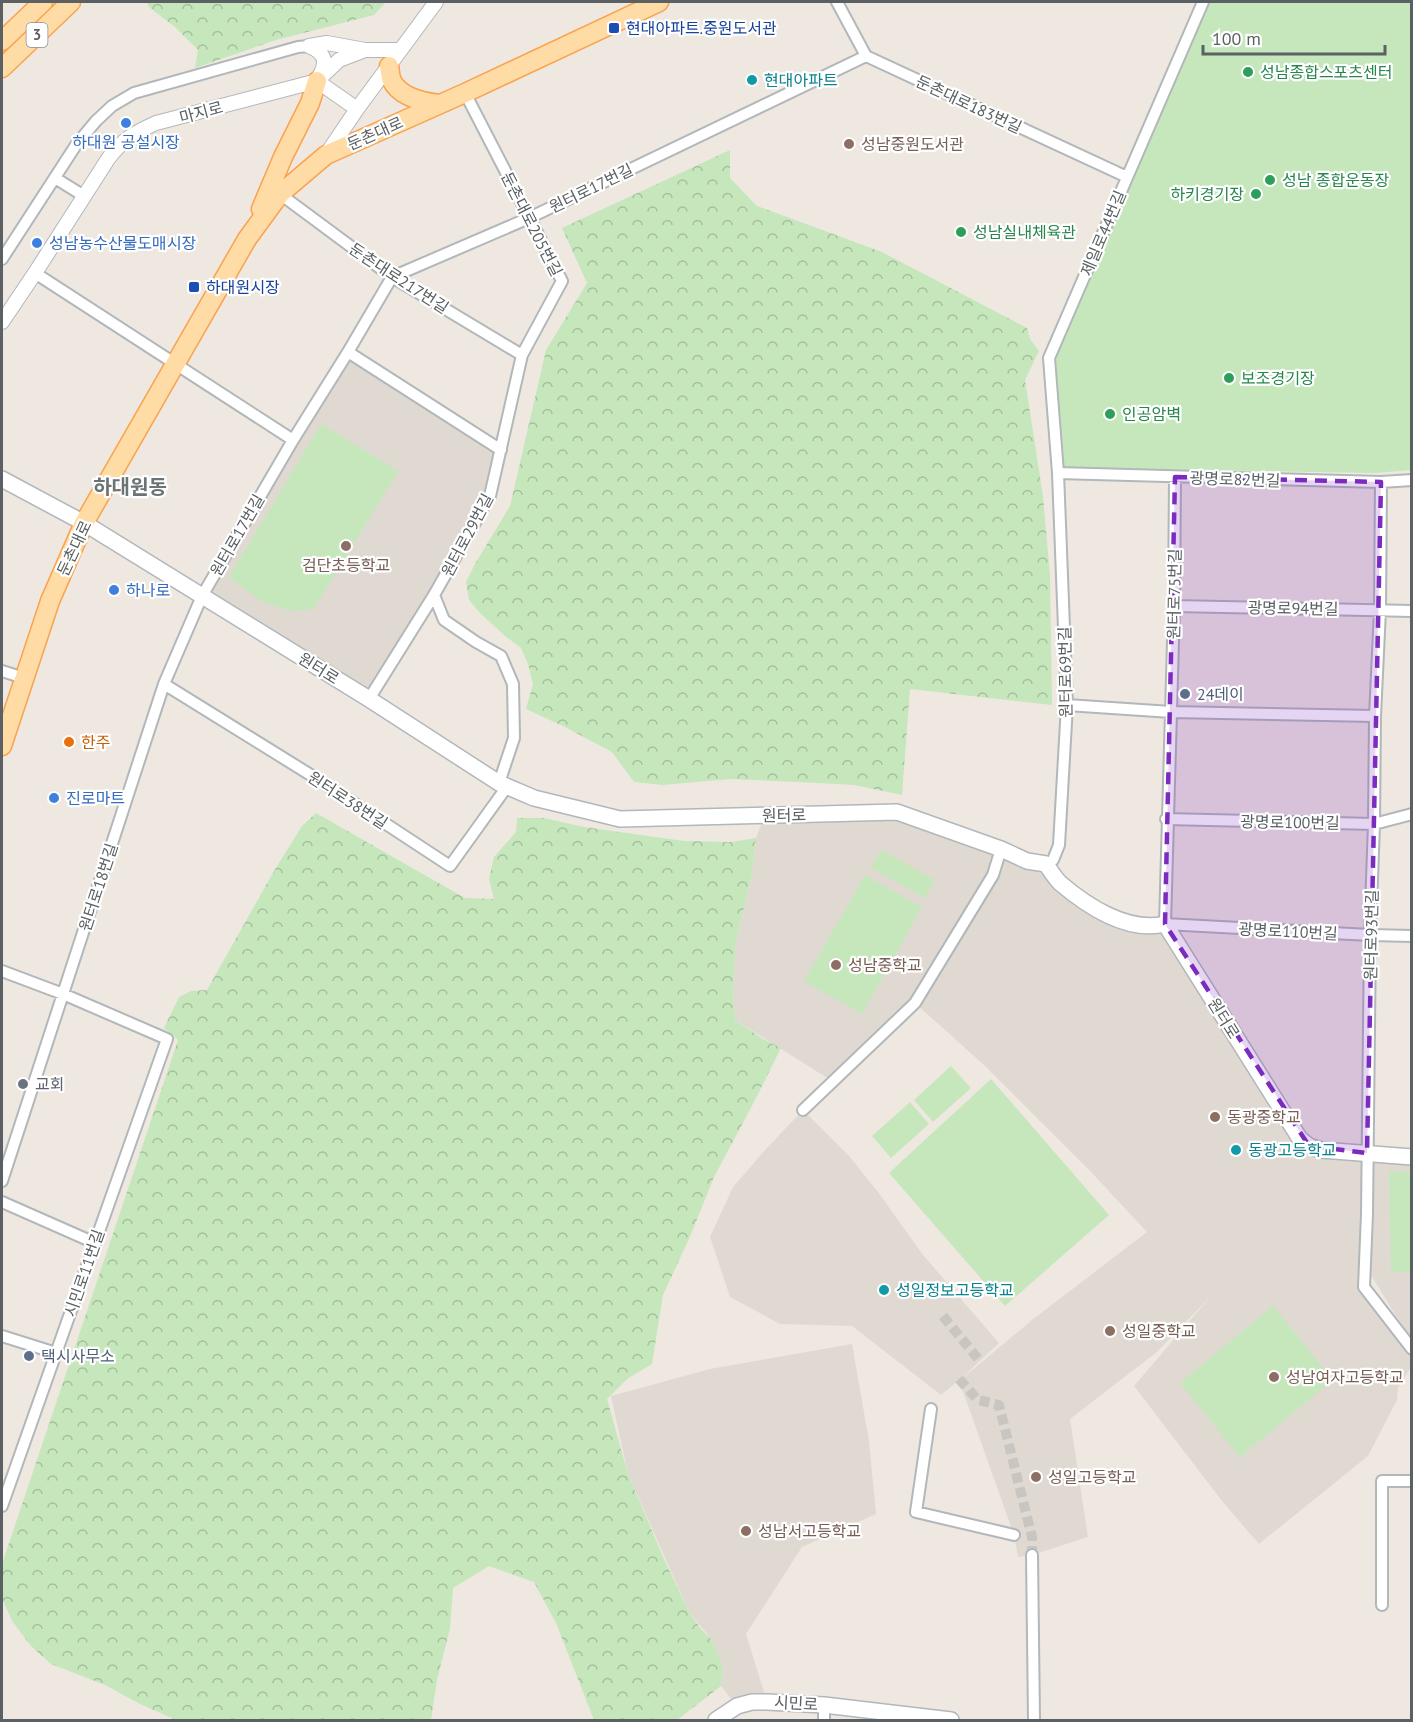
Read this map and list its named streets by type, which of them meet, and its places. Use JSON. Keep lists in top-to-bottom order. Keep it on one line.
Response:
{"streets":{"main road":["3","둔촌대로","원터로","시민로"],"street":["둔촌대로183번길","마지로","원터로17번길","둔촌대로205번길","제일로44번길","둔촌대로217번길","광명로82번길","원터로29번길","원터로75번길","광명로94번길","원터로69번길","원터로38번길","광명로100번길","원터로18번길","광명로110번길","원터로93번길","시민로11번길"]},"crossings":[["둔촌대로183번길","원터로17번길"],["둔촌대로183번길","제일로44번길"],["둔촌대로","둔촌대로205번길"],["둔촌대로","둔촌대로217번길"],["둔촌대로","원터로"],["원터로17번길","둔촌대로205번길"],["원터로17번길","둔촌대로217번길"],["원터로17번길","원터로"],["원터로17번길","원터로18번길"],["둔촌대로205번길","둔촌대로217번길"],["둔촌대로205번길","원터로29번길"],["제일로44번길","광명로82번길"],["제일로44번길","원터로69번길"],["둔촌대로217번길","원터로29번길"],["광명로82번길","원터로75번길"],["광명로82번길","원터로69번길"],["광명로82번길","원터로93번길"],["원터로29번길","원터로"],["원터로75번길","광명로94번길"],["원터로75번길","원터로"],["원터로75번길","광명로100번길"],["원터로75번길","광명로110번길"],["광명로94번길","원터로93번길"],["원터로","원터로69번길"],["원터로","원터로38번길"],["원터로","원터로18번길"],["원터로","광명로110번길"],["원터로","원터로93번길"],["원터로38번길","원터로18번길"],["광명로100번길","원터로93번길"],["원터로18번길","시민로11번길"],["광명로110번길","원터로93번길"]],"districts":["하대원동"],"places":{"transit":["현대아파트.중원도서관","하대원시장"],"other":["성남종합스포츠센터","현대아파트","하대원 공설시장","성남중원도서관","성남 종합운동장","하키경기장","성남실내체육관","성남농수산물도매시장","보조경기장","인공암벽","검단초등학교","하나로","24데이","한주","진로마트","성남중학교","교회","동광중학교","동광고등학교","성일정보고등학교","성일중학교","택시사무소","성남여자고등학교","성일고등학교","성남서고등학교"]},"scale_bar":"100 m"}
